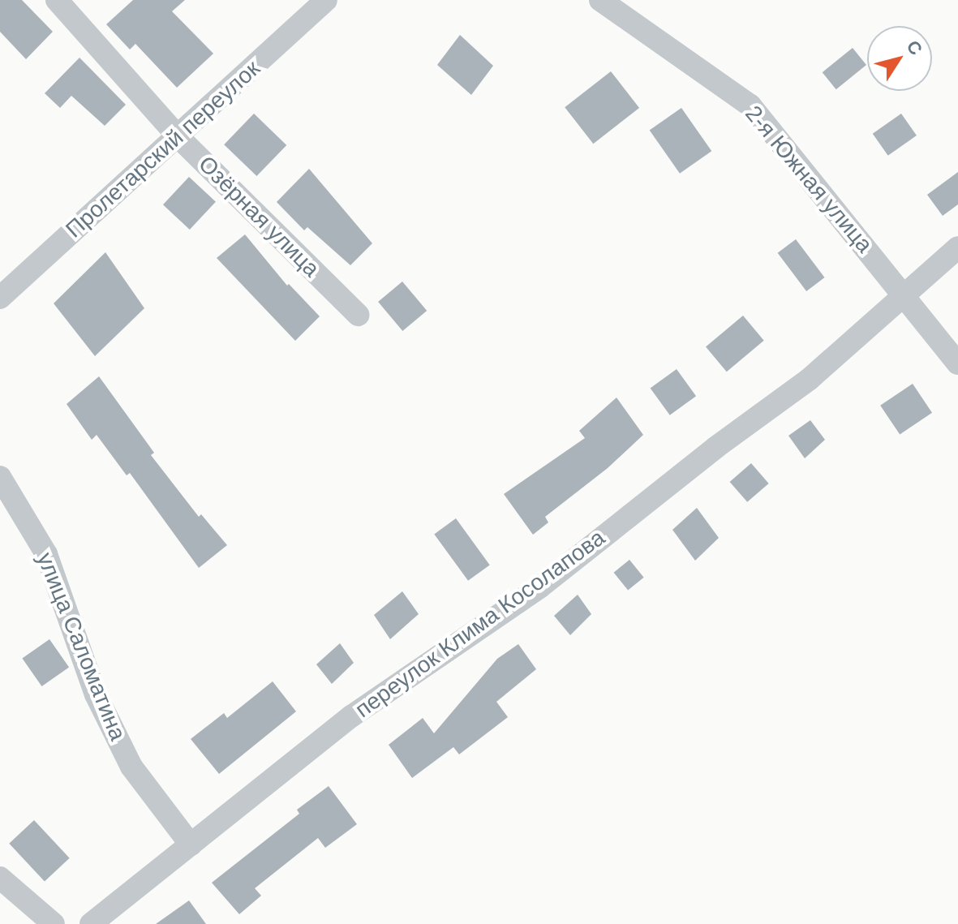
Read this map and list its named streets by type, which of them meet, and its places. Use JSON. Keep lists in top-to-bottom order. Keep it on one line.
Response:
{"streets":{"street":["Пролетарский переулок","2-я Южная улица","Озёрная улица","переулок Клима Косолапова","улица Саломатина"]},"crossings":[["Пролетарский переулок","Озёрная улица"],["2-я Южная улица","переулок Клима Косолапова"],["переулок Клима Косолапова","улица Саломатина"]],"north":"top right"}
